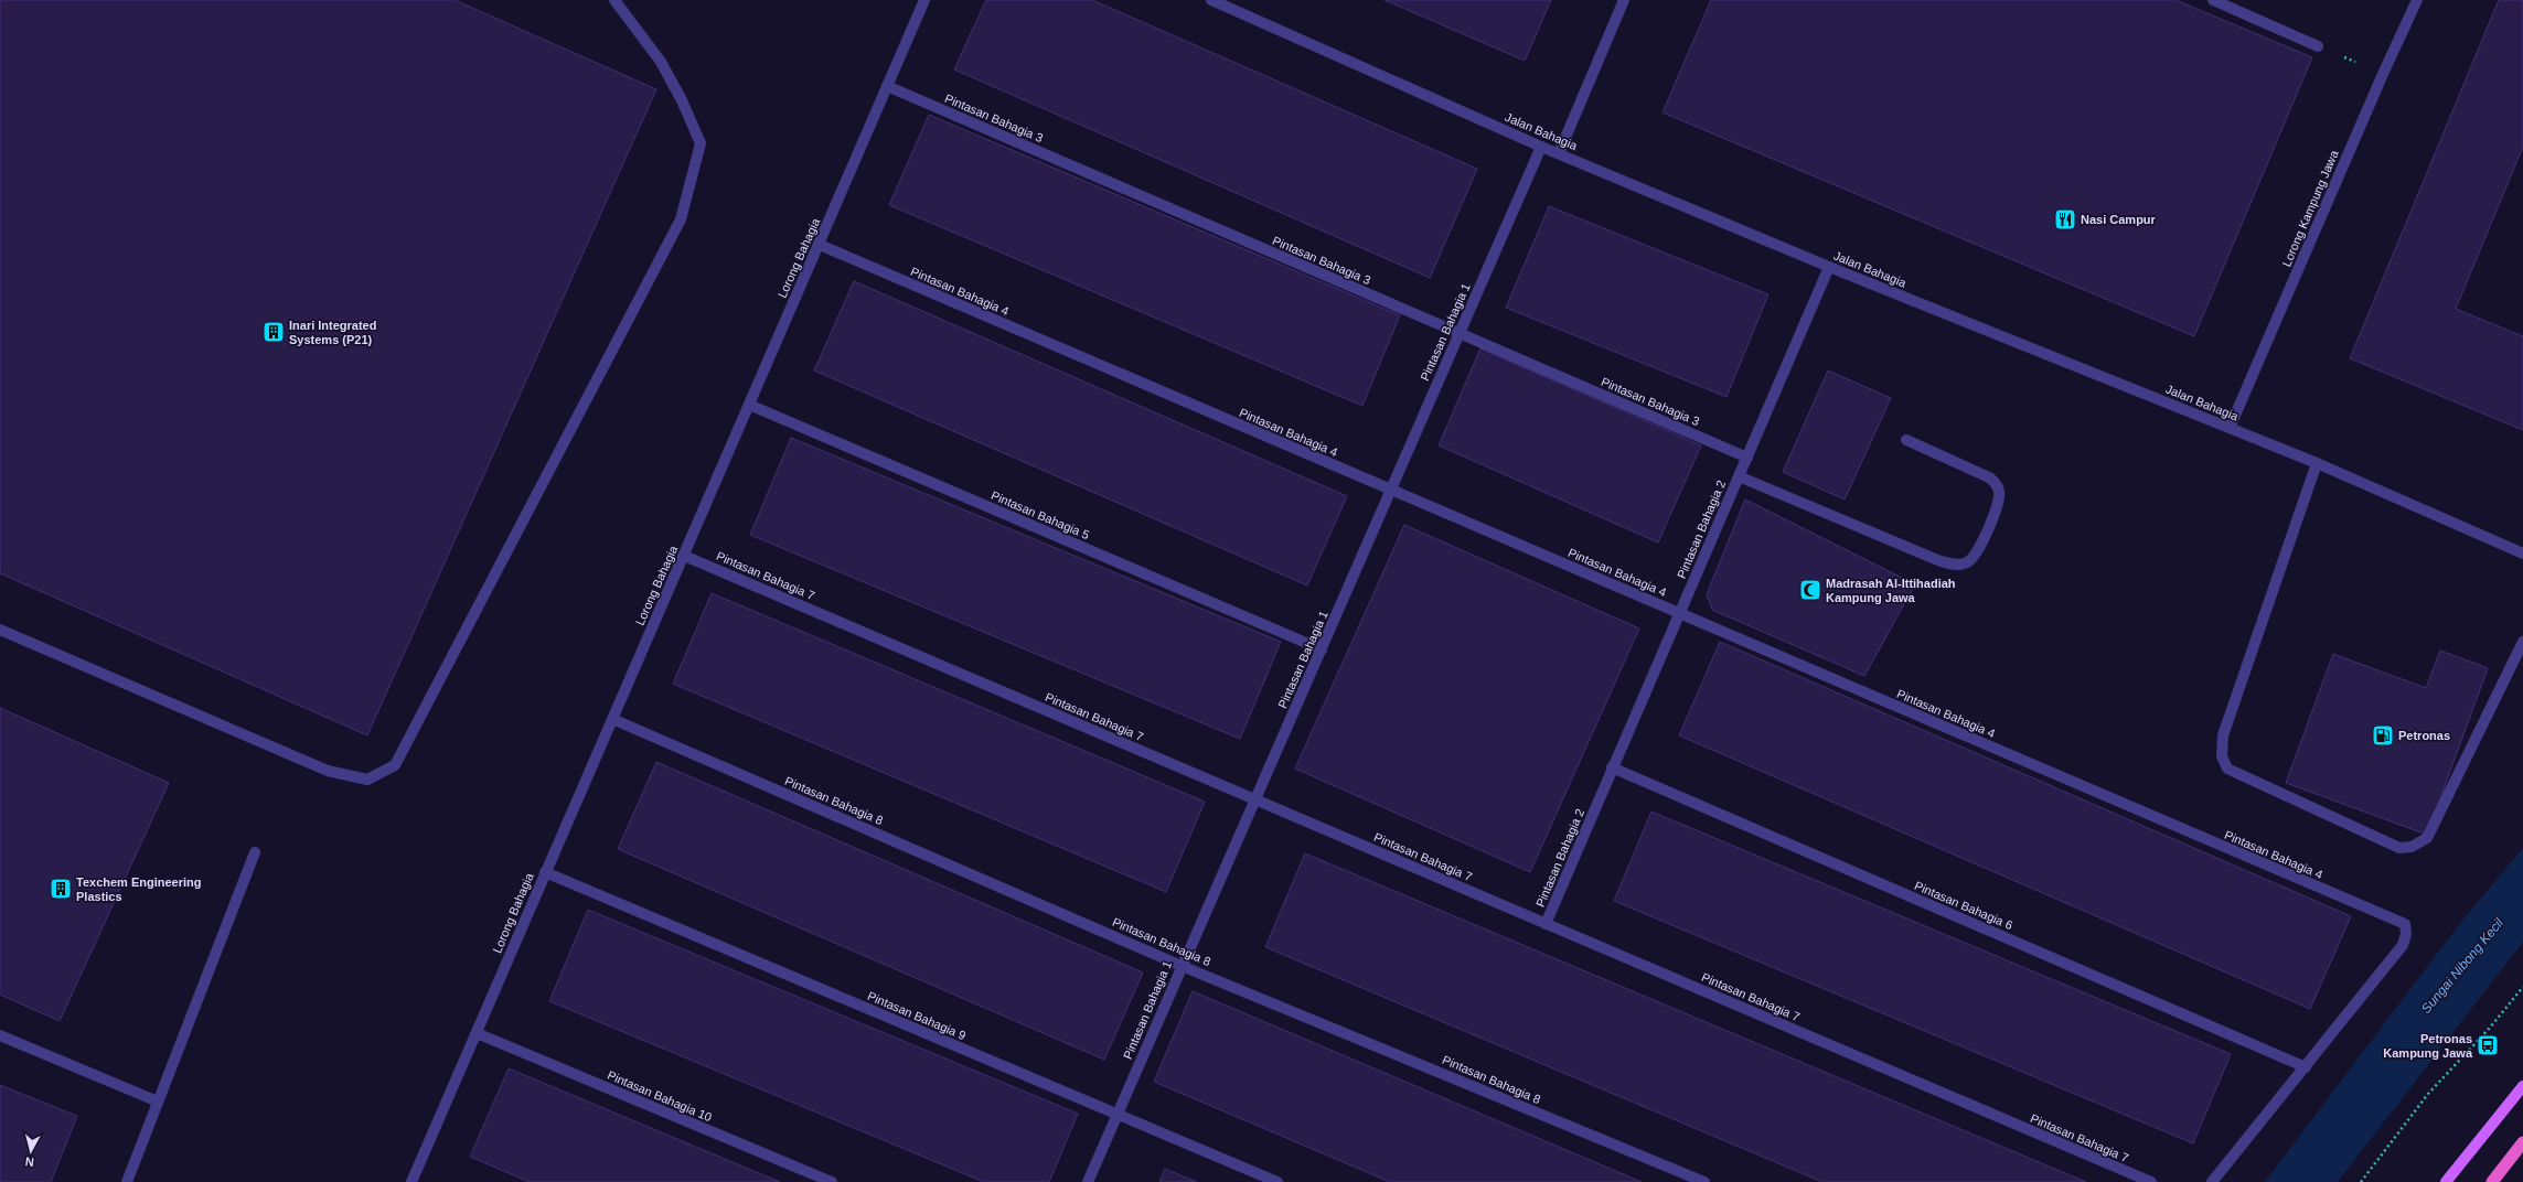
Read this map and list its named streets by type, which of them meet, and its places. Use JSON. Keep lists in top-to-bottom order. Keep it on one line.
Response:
{"streets":{"street":["Pintasan Bahagia 3","Jalan Bahagia","Lorong Kampung Jawa","Lorong Bahagia","Pintasan Bahagia 4","Pintasan Bahagia 1","Pintasan Bahagia 5","Pintasan Bahagia 2","Pintasan Bahagia 7","Pintasan Bahagia 8","Pintasan Bahagia 6","Pintasan Bahagia 9","Pintasan Bahagia 10"]},"crossings":[["Pintasan Bahagia 3","Lorong Bahagia"],["Pintasan Bahagia 3","Pintasan Bahagia 1"],["Pintasan Bahagia 3","Pintasan Bahagia 2"],["Jalan Bahagia","Lorong Kampung Jawa"],["Jalan Bahagia","Pintasan Bahagia 1"],["Jalan Bahagia","Pintasan Bahagia 2"],["Lorong Bahagia","Pintasan Bahagia 4"],["Lorong Bahagia","Pintasan Bahagia 5"],["Lorong Bahagia","Pintasan Bahagia 7"],["Lorong Bahagia","Pintasan Bahagia 8"],["Lorong Bahagia","Pintasan Bahagia 9"],["Lorong Bahagia","Pintasan Bahagia 10"],["Pintasan Bahagia 4","Pintasan Bahagia 1"],["Pintasan Bahagia 4","Pintasan Bahagia 2"],["Pintasan Bahagia 4","Pintasan Bahagia 6"],["Pintasan Bahagia 1","Pintasan Bahagia 5"],["Pintasan Bahagia 1","Pintasan Bahagia 7"],["Pintasan Bahagia 1","Pintasan Bahagia 8"],["Pintasan Bahagia 1","Pintasan Bahagia 9"],["Pintasan Bahagia 2","Pintasan Bahagia 7"],["Pintasan Bahagia 2","Pintasan Bahagia 6"]],"water":["Sungai Nibong Kecil"],"places":{"restaurant":["Nasi Campur"],"building":["Inari Integrated Systems (P21)","Texchem Engineering Plastics"],"mosque":["Madrasah Al-Ittihadiah Kampung Jawa"],"fuel station":["Petronas"],"bus stop":["Petronas Kampung Jawa"]},"north":"bottom"}
